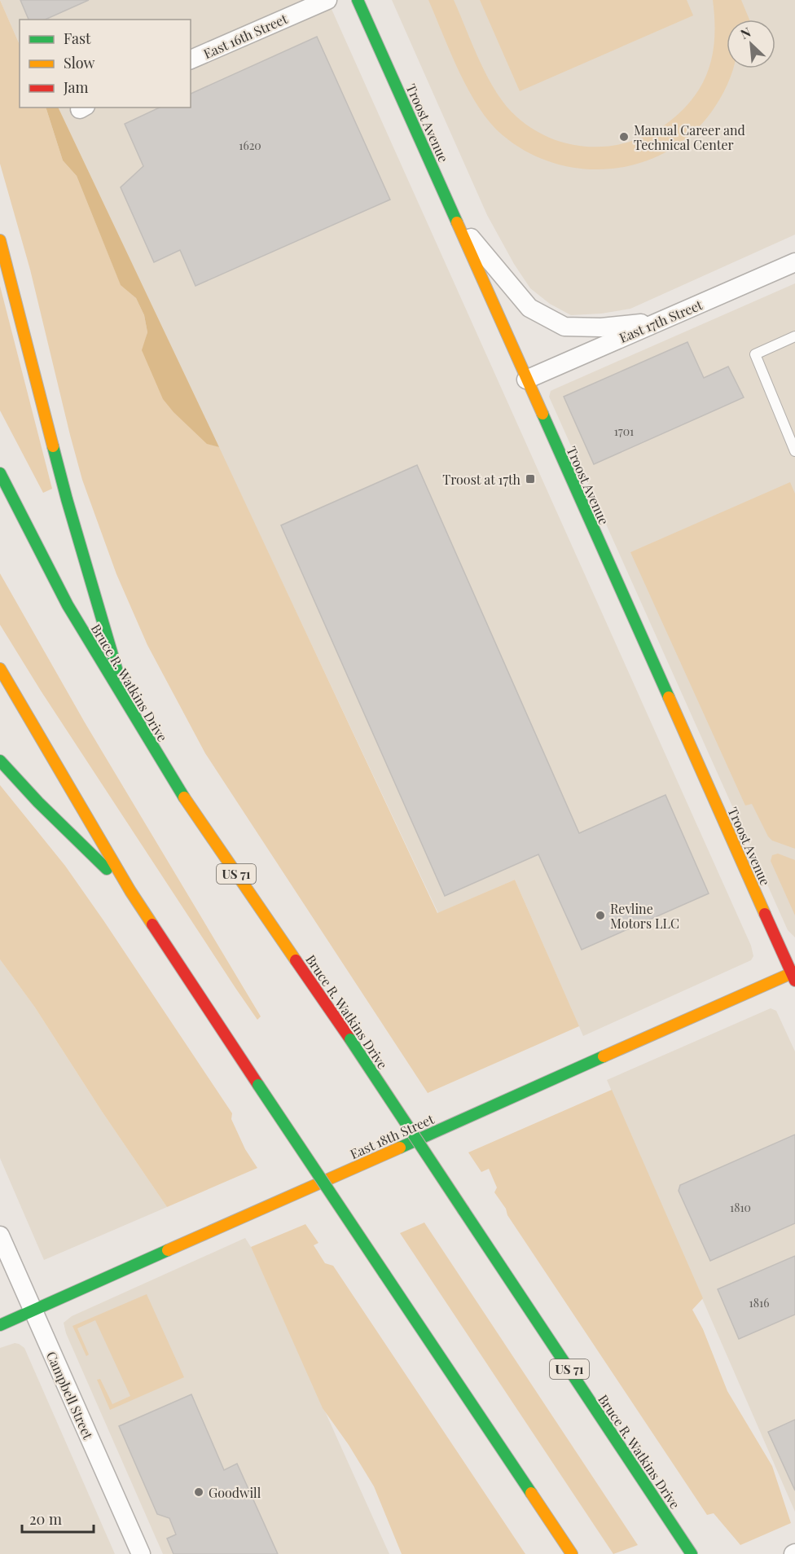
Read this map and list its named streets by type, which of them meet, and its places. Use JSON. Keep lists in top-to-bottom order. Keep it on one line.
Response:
{"streets":{"main road":["Troost Avenue","Bruce R. Watkins Drive","US 71","East 18th Street"],"street":["East 16th Street","East 17th Street","Campbell Street"]},"crossings":[["Troost Avenue","East 17th Street"],["Troost Avenue","East 18th Street"],["East 18th Street","Campbell Street"]],"places":{"other":["Manual Career and Technical Center","Revline Motors LLC","Goodwill"],"transit":["Troost at 17th"]},"house_numbers":["1620","1701","1810","1816"],"legend":["Fast","Slow","Jam"],"scale_bar":"20 m","north":"top left"}
